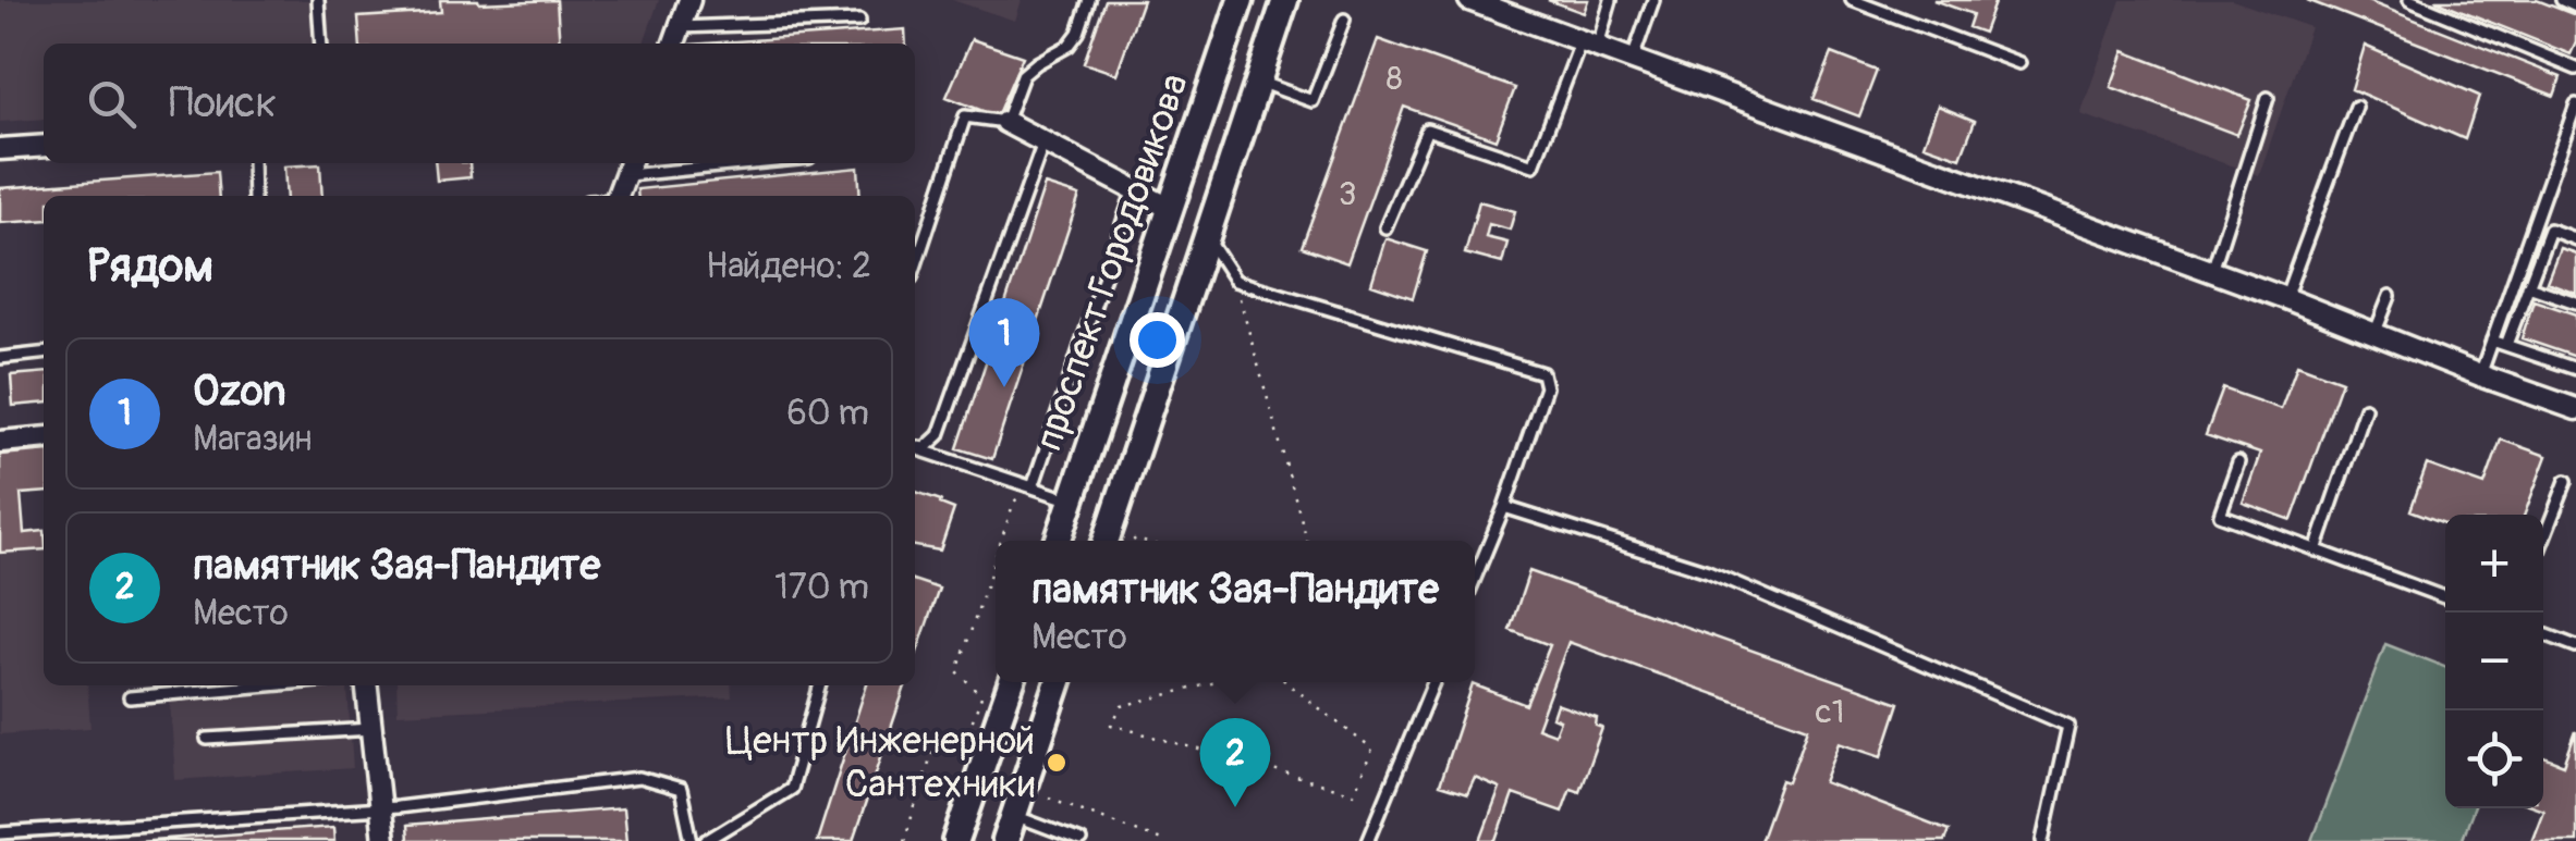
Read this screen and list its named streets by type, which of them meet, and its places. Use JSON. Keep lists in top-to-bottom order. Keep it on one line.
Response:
{"streets":{"street":["проспект Городовикова"]},"places":["Центр Инженерной Сантехники"],"house_numbers":["8","3","с1"],"page":{"search":"Поиск","heading":["Рядом","Найдено: 2"],"pins":["1","2"],"list":[{"mark":"1","name":"Ozon","note":"Магазин","value":"60 m"},{"mark":"2","name":"памятник Зая-Пандите","note":"Место","value":"170 m"}],"map_buttons":["+","−"],"popup":["памятник Зая-Пандите","Место"]}}
